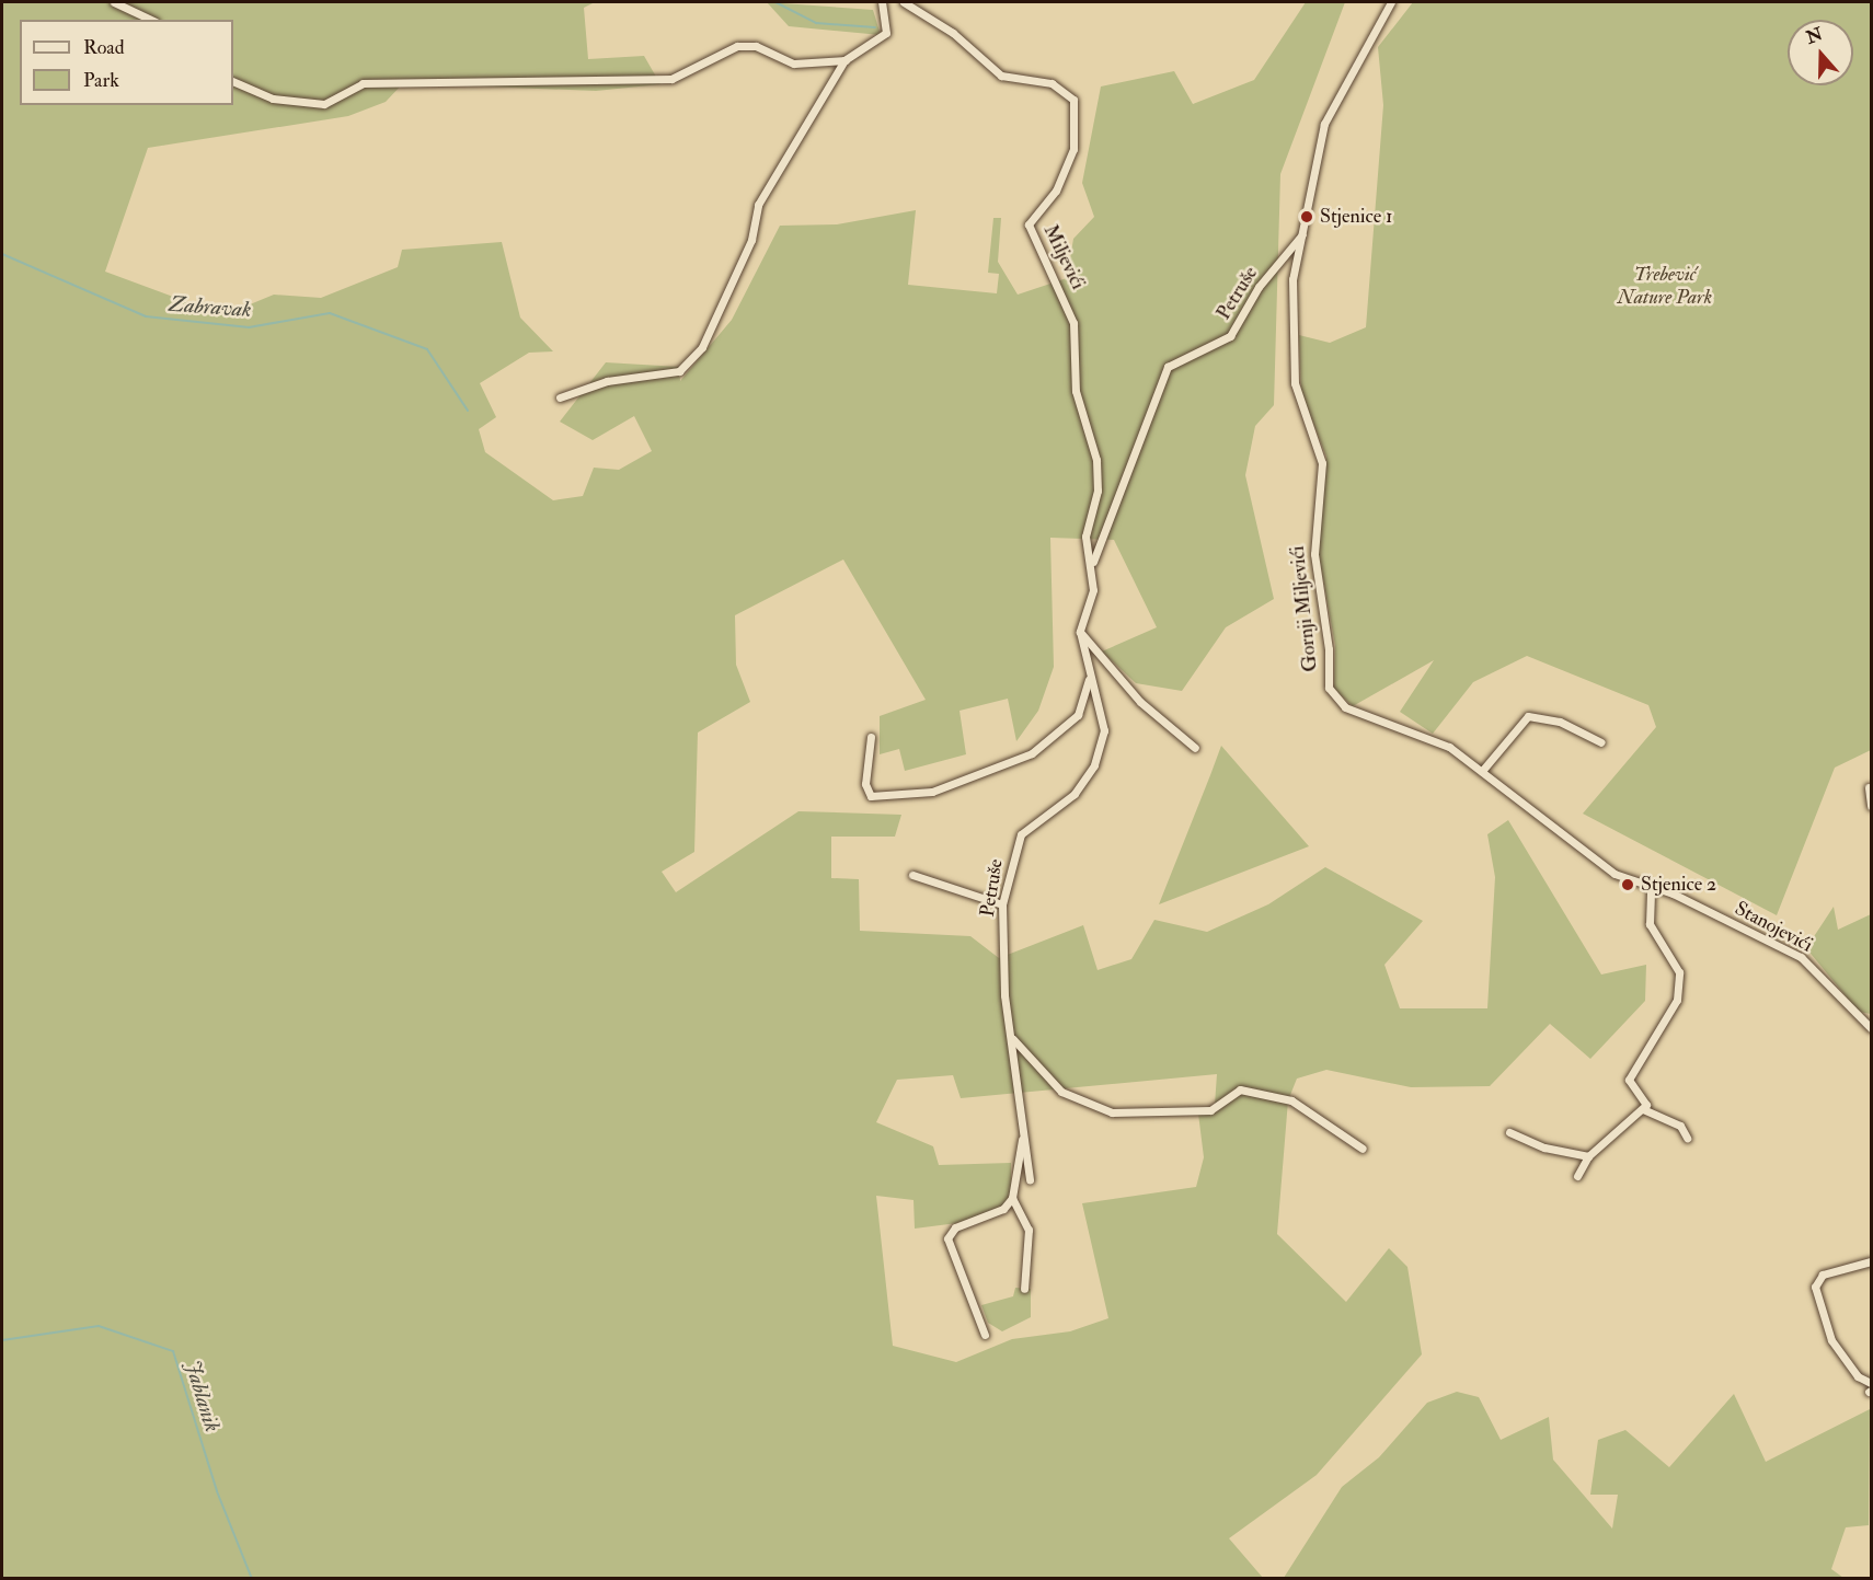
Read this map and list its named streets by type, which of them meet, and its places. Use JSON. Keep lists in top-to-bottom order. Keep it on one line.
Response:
{"streets":{"street":["Miljevići","Petruše","Gornji Miljevići","Stanojevići"]},"crossings":[["Miljevići","Petruše"],["Petruše","Gornji Miljevići"],["Gornji Miljevići","Stanojevići"]],"water":["Zabravak","Jablanik"],"parks":["Trebević Nature Park"],"places":["Stjenice 1","Stjenice 2"],"legend":["Road","Park"],"north":"top"}
